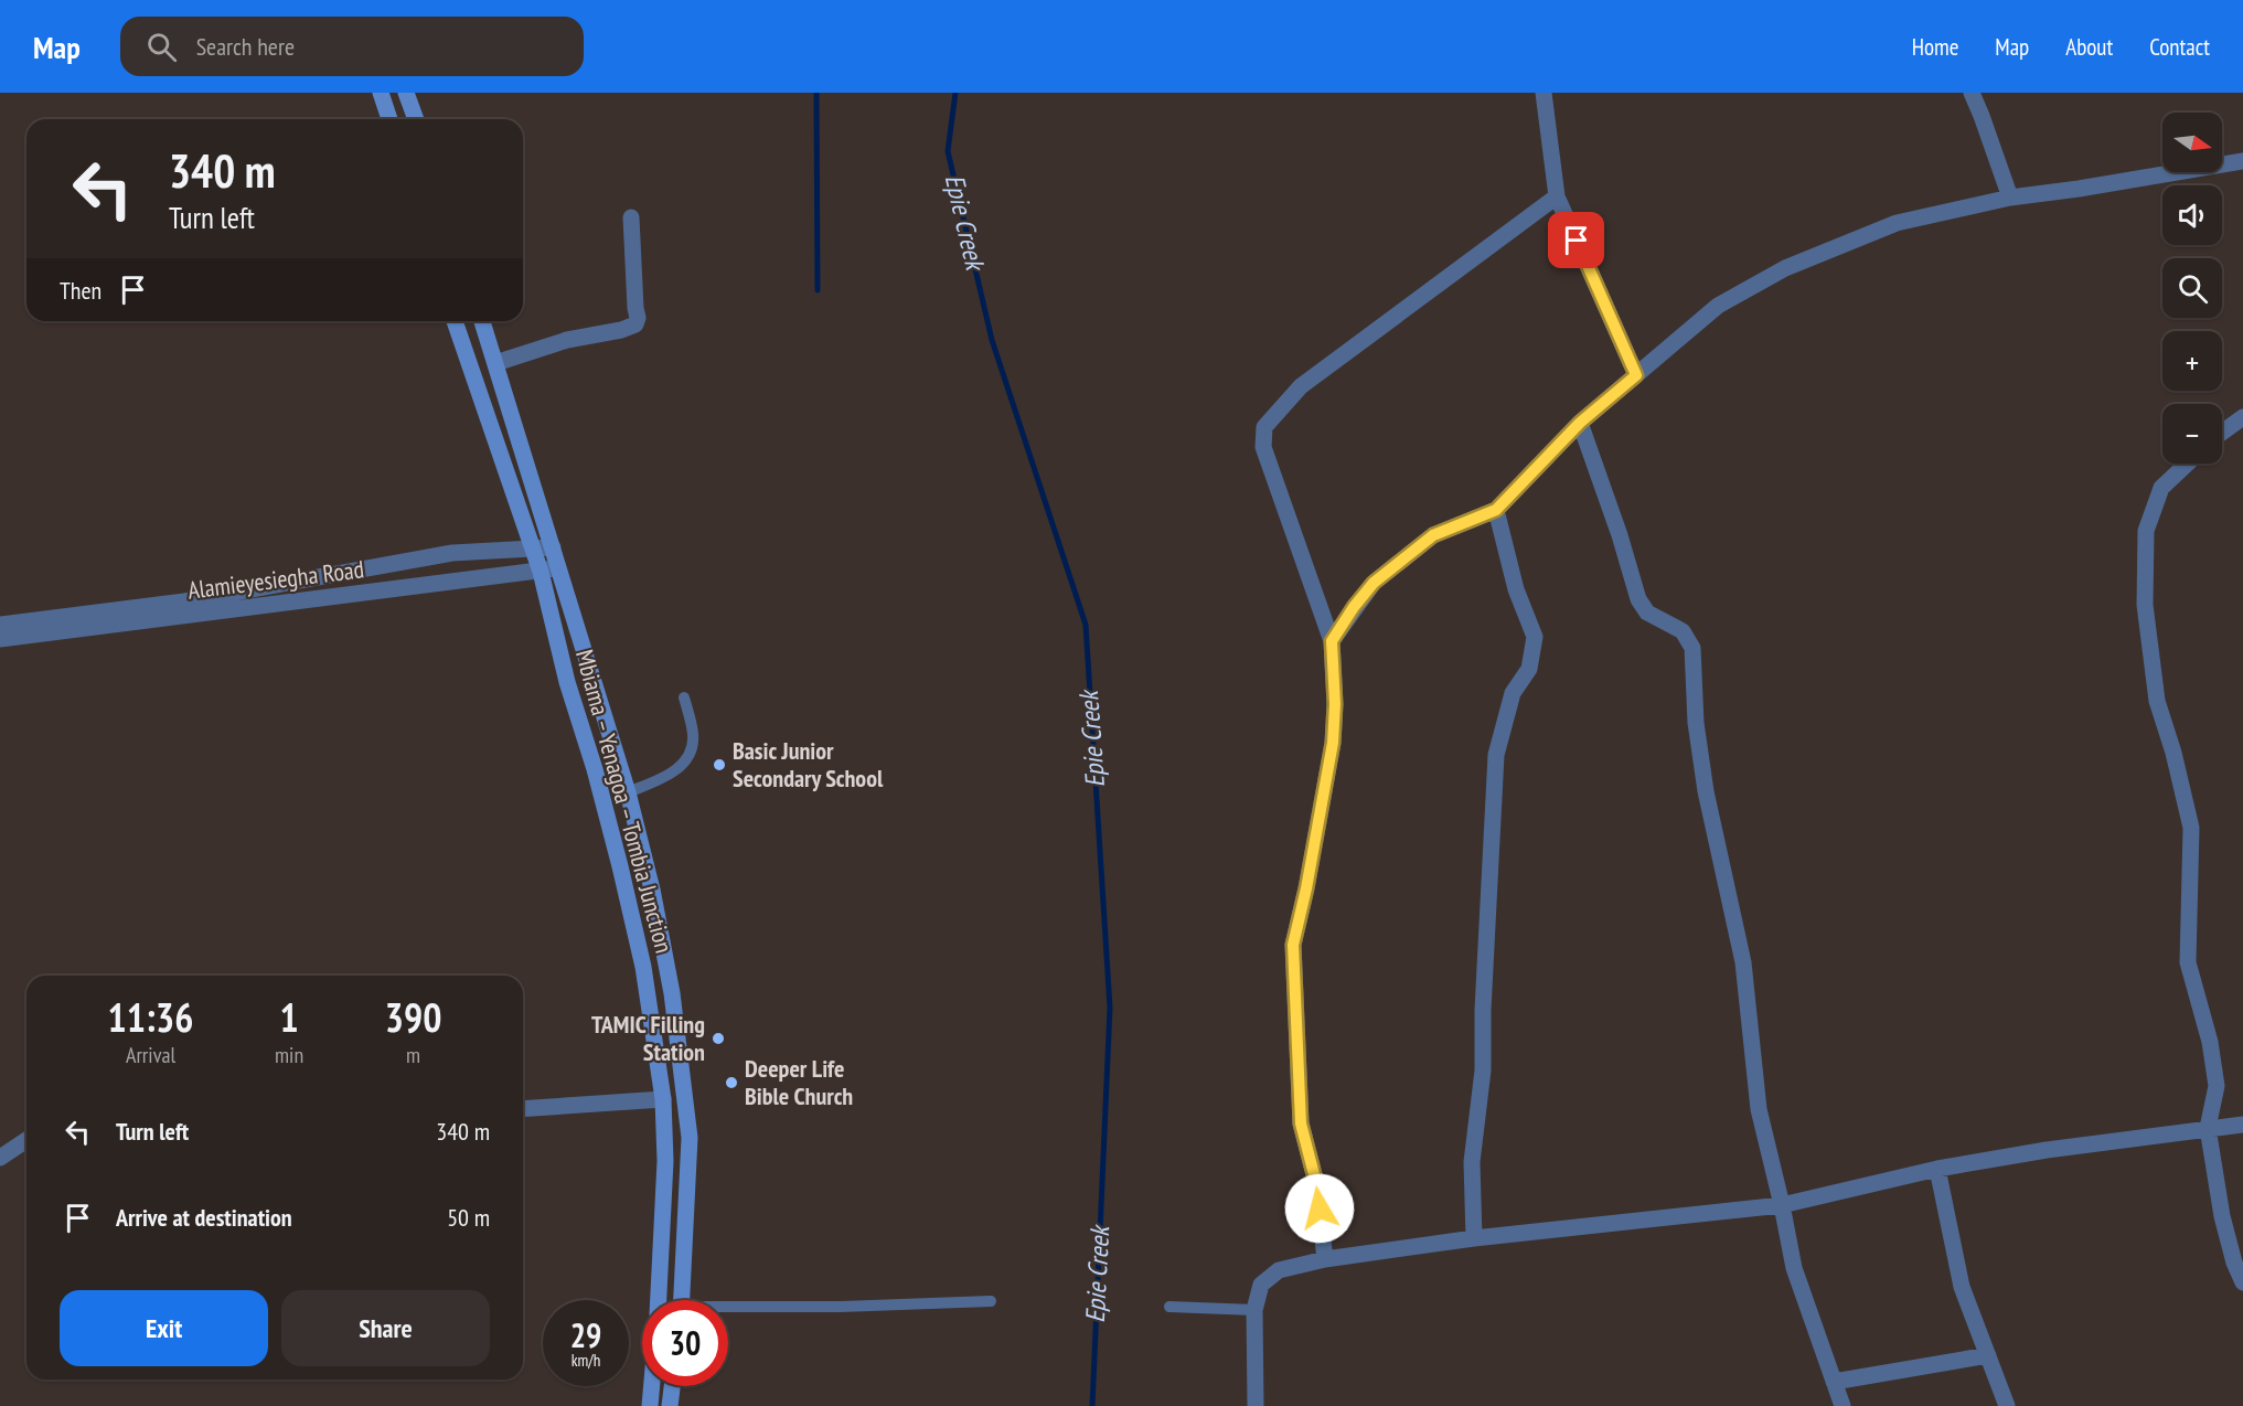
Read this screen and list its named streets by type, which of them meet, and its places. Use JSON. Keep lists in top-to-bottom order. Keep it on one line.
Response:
{"streets":{"main road":["Mbiama – Yenagoa – Tombia Junction"],"street":["Alamieyesiegha Road"]},"crossings":[["Alamieyesiegha Road","Mbiama – Yenagoa – Tombia Junction"]],"water":["Epie Creek"],"places":["Basic Junior Secondary School","TAMIC Filling Station","Deeper Life Bible Church"],"north":"right","page":{"header":"Map","search":"Search here","nav":["Home","Map","About","Contact"],"map_buttons":["+","−"],"turn":["340 m","Turn left"],"then":"Then","eta":["11:36","Arrival","1","min","390","m"],"list":[{"name":"Turn left","value":"340 m"},{"name":"Arrive at destination","value":"50 m"}],"buttons":["Exit","Share"],"speed":"29 km/h","limit":"30"}}
